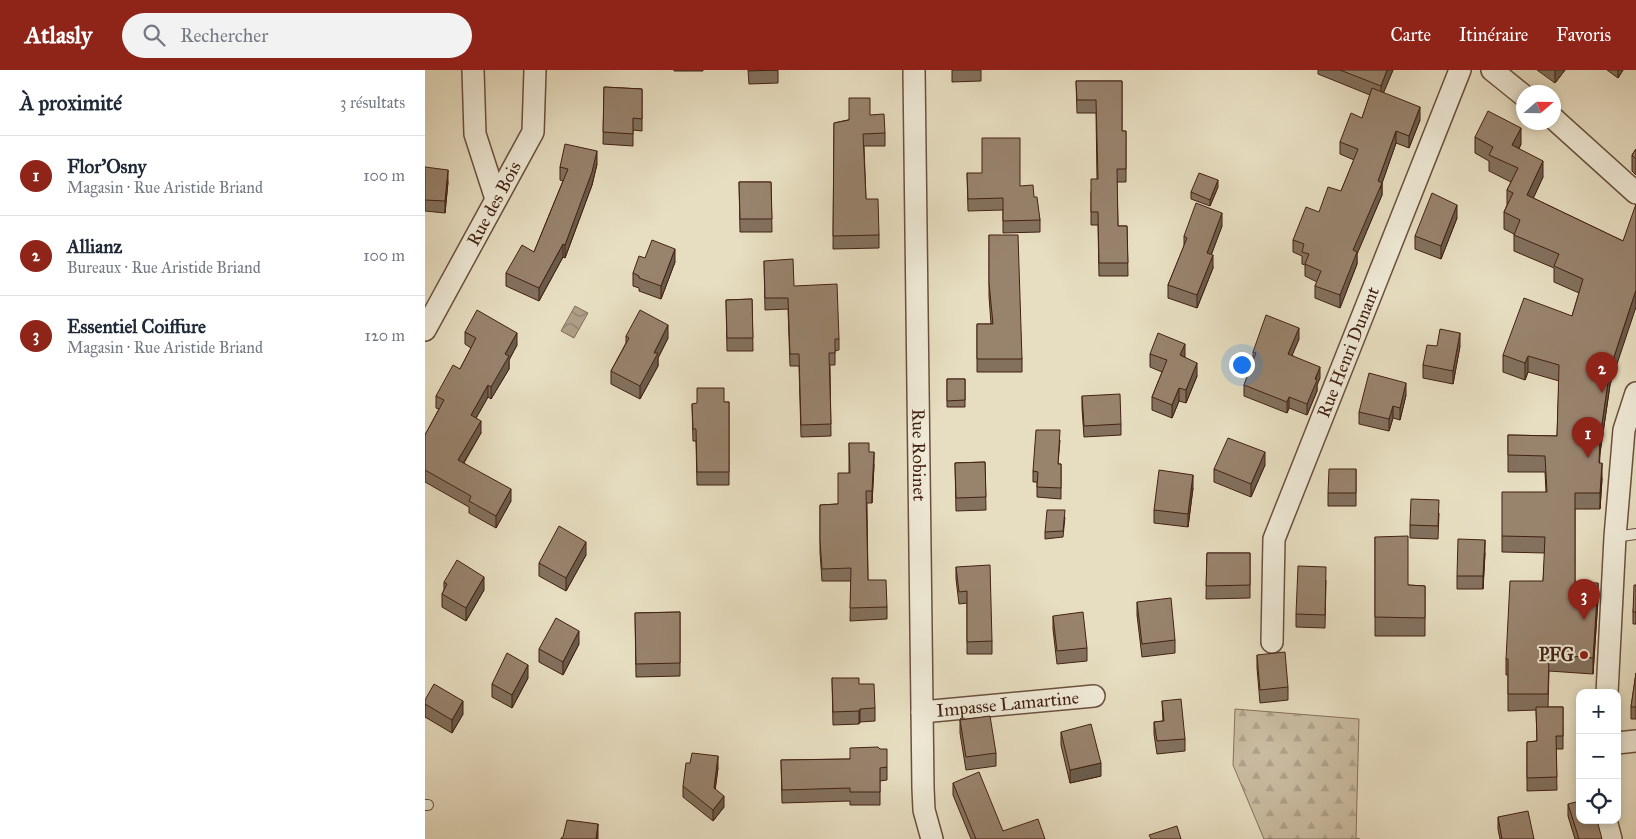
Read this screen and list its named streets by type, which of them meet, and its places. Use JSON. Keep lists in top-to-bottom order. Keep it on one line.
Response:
{"streets":{"street":["Rue des Bois","Rue Henri Dunant","Rue Robinet","Impasse Lamartine"]},"crossings":[["Rue Robinet","Impasse Lamartine"]],"places":["PFG"],"north":"right","page":{"header":"Atlasly","search":"Rechercher","nav":["Carte","Itinéraire","Favoris"],"heading":["À proximité","3 résultats"],"list":[{"mark":"1","name":"Flor'Osny","note":"Magasin · Rue Aristide Briand","value":"100 m"},{"mark":"2","name":"Allianz","note":"Bureaux · Rue Aristide Briand","value":"100 m"},{"mark":"3","name":"Essentiel Coiffure","note":"Magasin · Rue Aristide Briand","value":"120 m"}],"pins":["2","1","3"],"map_buttons":["+","−"]}}
